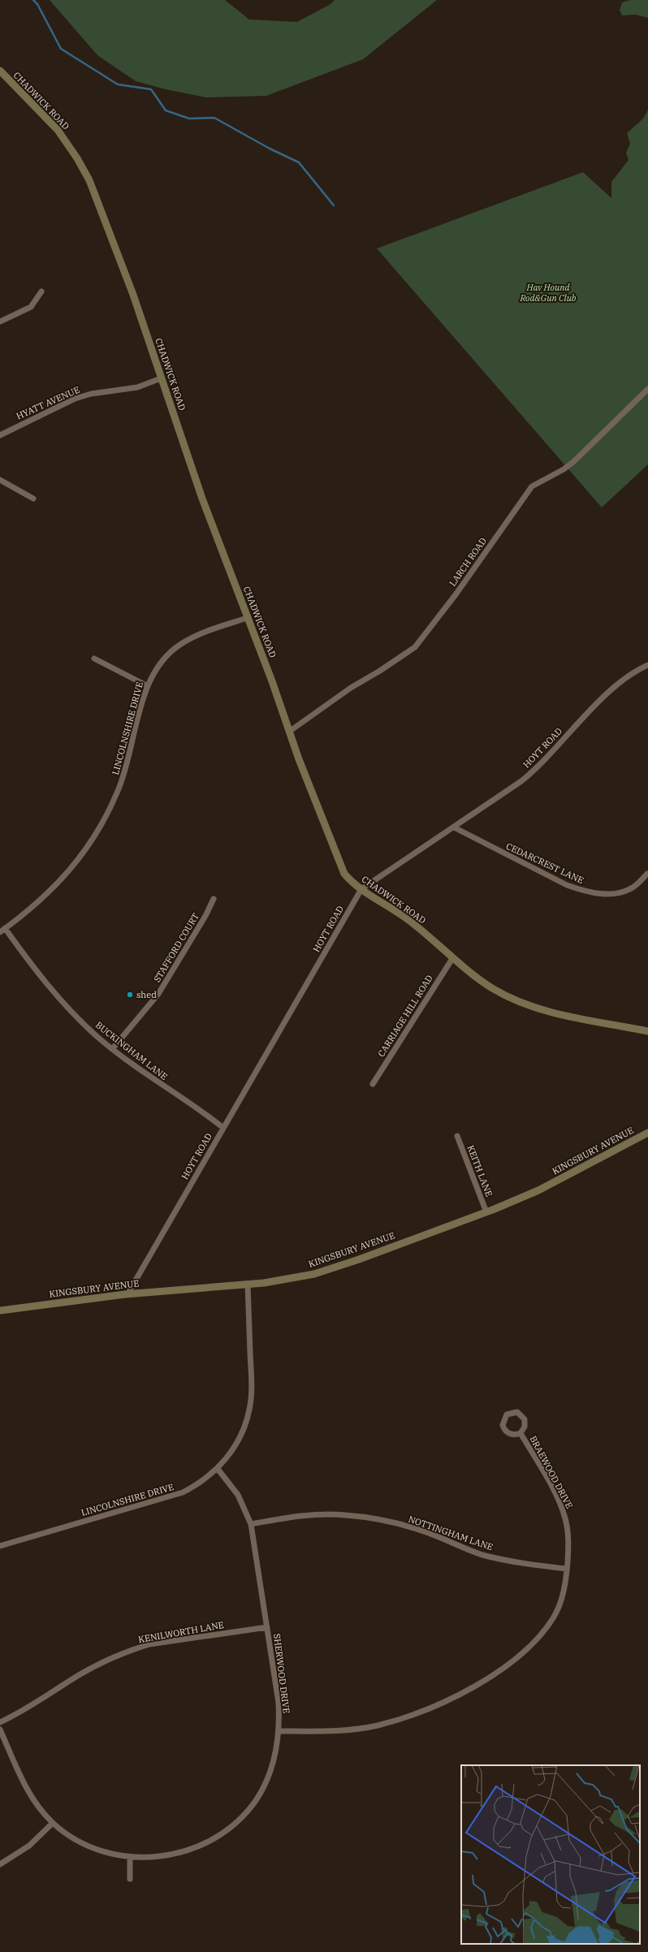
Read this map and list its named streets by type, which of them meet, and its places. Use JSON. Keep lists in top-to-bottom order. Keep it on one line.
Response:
{"streets":{"street":["CHADWICK ROAD","HYATT AVENUE","LARCH ROAD","LINCOLNSHIRE DRIVE","HOYT ROAD","CEDARCREST LANE","STAFFORD COURT","CARRIAGE HILL ROAD","BUCKINGHAM LANE","KINGSBURY AVENUE","KEITH LANE","BRAEWOOD DRIVE","NOTTINGHAM LANE","KENILWORTH LANE","SHERWOOD DRIVE"]},"crossings":[["CHADWICK ROAD","HYATT AVENUE"],["CHADWICK ROAD","LARCH ROAD"],["CHADWICK ROAD","LINCOLNSHIRE DRIVE"],["CHADWICK ROAD","HOYT ROAD"],["CHADWICK ROAD","CARRIAGE HILL ROAD"],["LINCOLNSHIRE DRIVE","BUCKINGHAM LANE"],["LINCOLNSHIRE DRIVE","KINGSBURY AVENUE"],["LINCOLNSHIRE DRIVE","SHERWOOD DRIVE"],["HOYT ROAD","CEDARCREST LANE"],["HOYT ROAD","BUCKINGHAM LANE"],["HOYT ROAD","KINGSBURY AVENUE"],["STAFFORD COURT","BUCKINGHAM LANE"],["KINGSBURY AVENUE","KEITH LANE"],["BRAEWOOD DRIVE","NOTTINGHAM LANE"],["BRAEWOOD DRIVE","SHERWOOD DRIVE"],["NOTTINGHAM LANE","SHERWOOD DRIVE"],["KENILWORTH LANE","SHERWOOD DRIVE"]],"parks":["Hav Hound Rod&Gun Club"],"places":["shed"]}
